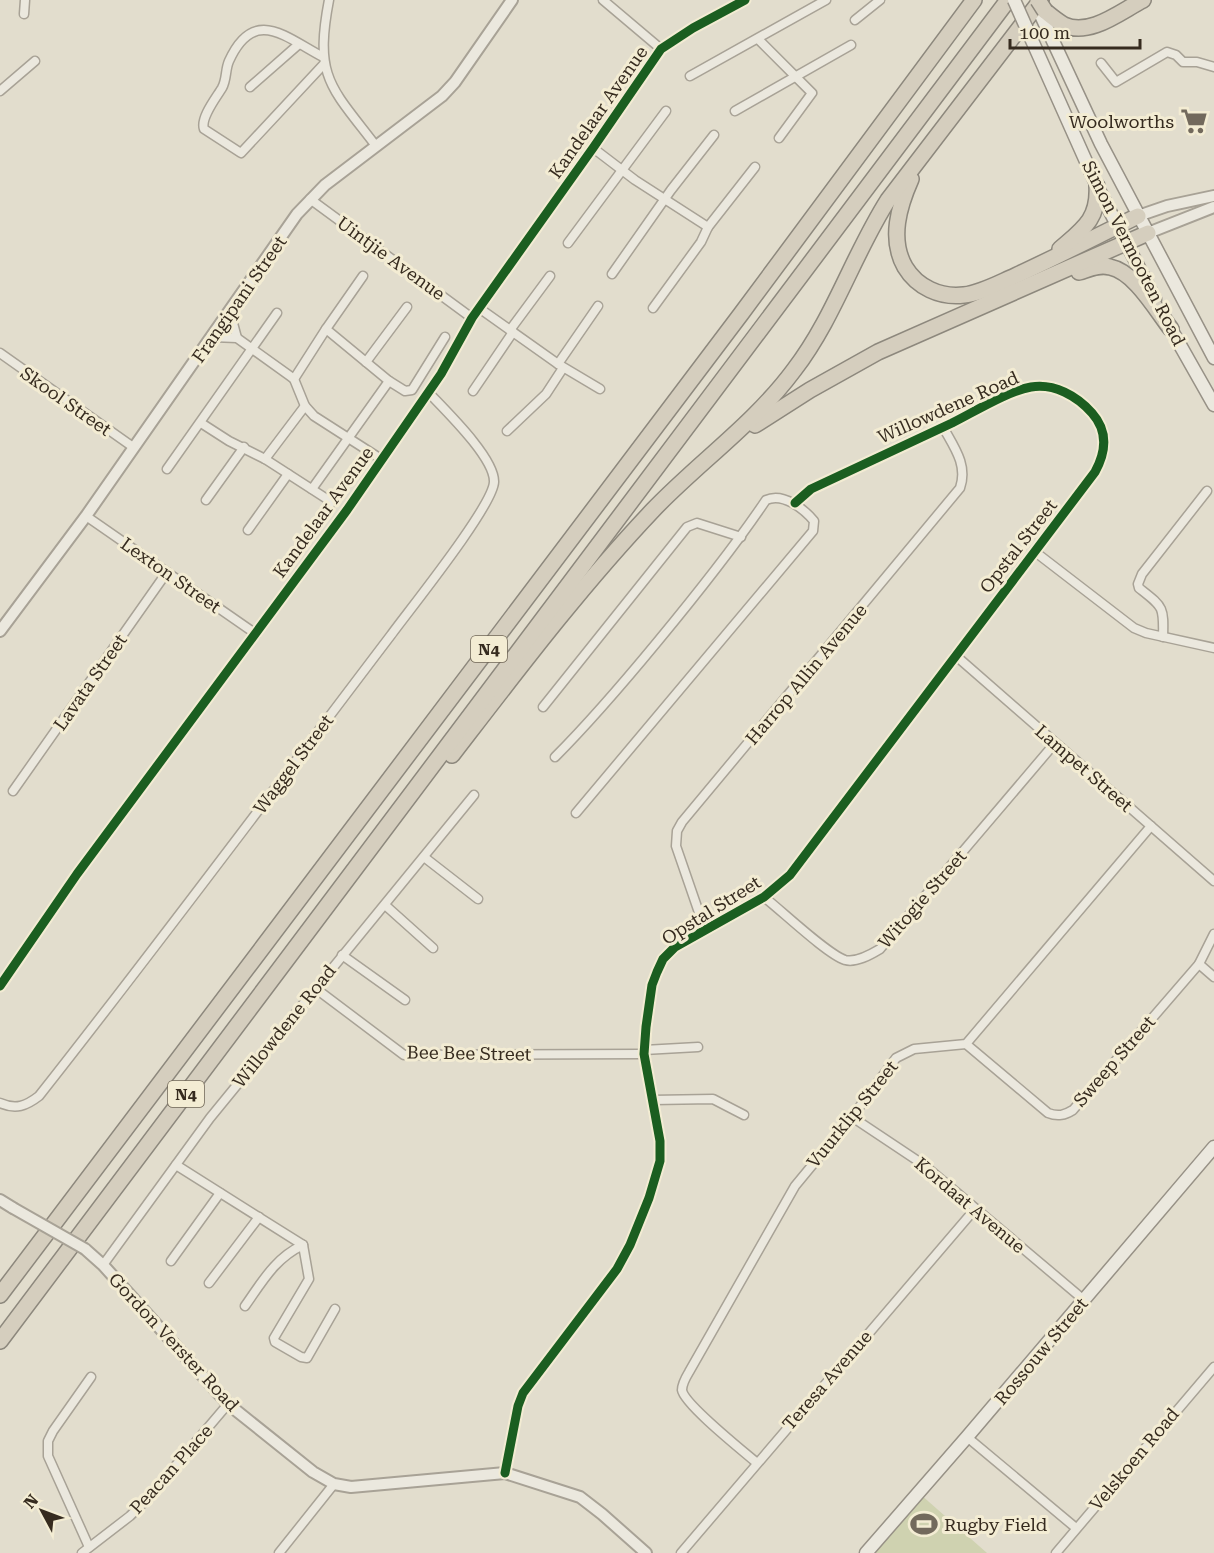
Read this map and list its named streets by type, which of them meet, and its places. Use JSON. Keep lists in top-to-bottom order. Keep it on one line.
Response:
{"streets":{"highway":["N4"],"main road":["Simon Vermooten Road","Rossouw Street"],"street":["Kandelaar Avenue","Uintjie Avenue","Frangipani Street","Skool Street","Willowdene Road","Opstal Street","Lexton Street","Harrop Allin Avenue","Lavata Street","Waggel Street","Lampet Street","Witogie Street","Bee Bee Street","Sweep Street","Vuurklip Street","Kordaat Avenue","Gordon Verster Road","Teresa Avenue","Velskoen Road","Peacan Place"]},"crossings":[["Kandelaar Avenue","Uintjie Avenue"],["Kandelaar Avenue","Lexton Street"],["Kandelaar Avenue","Waggel Street"],["Uintjie Avenue","Frangipani Street"],["Frangipani Street","Skool Street"],["Frangipani Street","Lexton Street"],["Willowdene Road","Opstal Street"],["Willowdene Road","Harrop Allin Avenue"],["Willowdene Road","Bee Bee Street"],["Willowdene Road","Gordon Verster Road"],["Opstal Street","Harrop Allin Avenue"],["Opstal Street","Lampet Street"],["Opstal Street","Witogie Street"],["Opstal Street","Bee Bee Street"],["Opstal Street","Gordon Verster Road"],["Lexton Street","Lavata Street"],["Lampet Street","Witogie Street"],["Sweep Street","Vuurklip Street"],["Vuurklip Street","Kordaat Avenue"],["Vuurklip Street","Teresa Avenue"],["Kordaat Avenue","Rossouw Street"],["Kordaat Avenue","Teresa Avenue"],["Gordon Verster Road","Peacan Place"]],"places":{"supermarket":["Woolworths"],"sports":["Rugby Field"]},"scale_bar":"100 m","north":"top left"}
